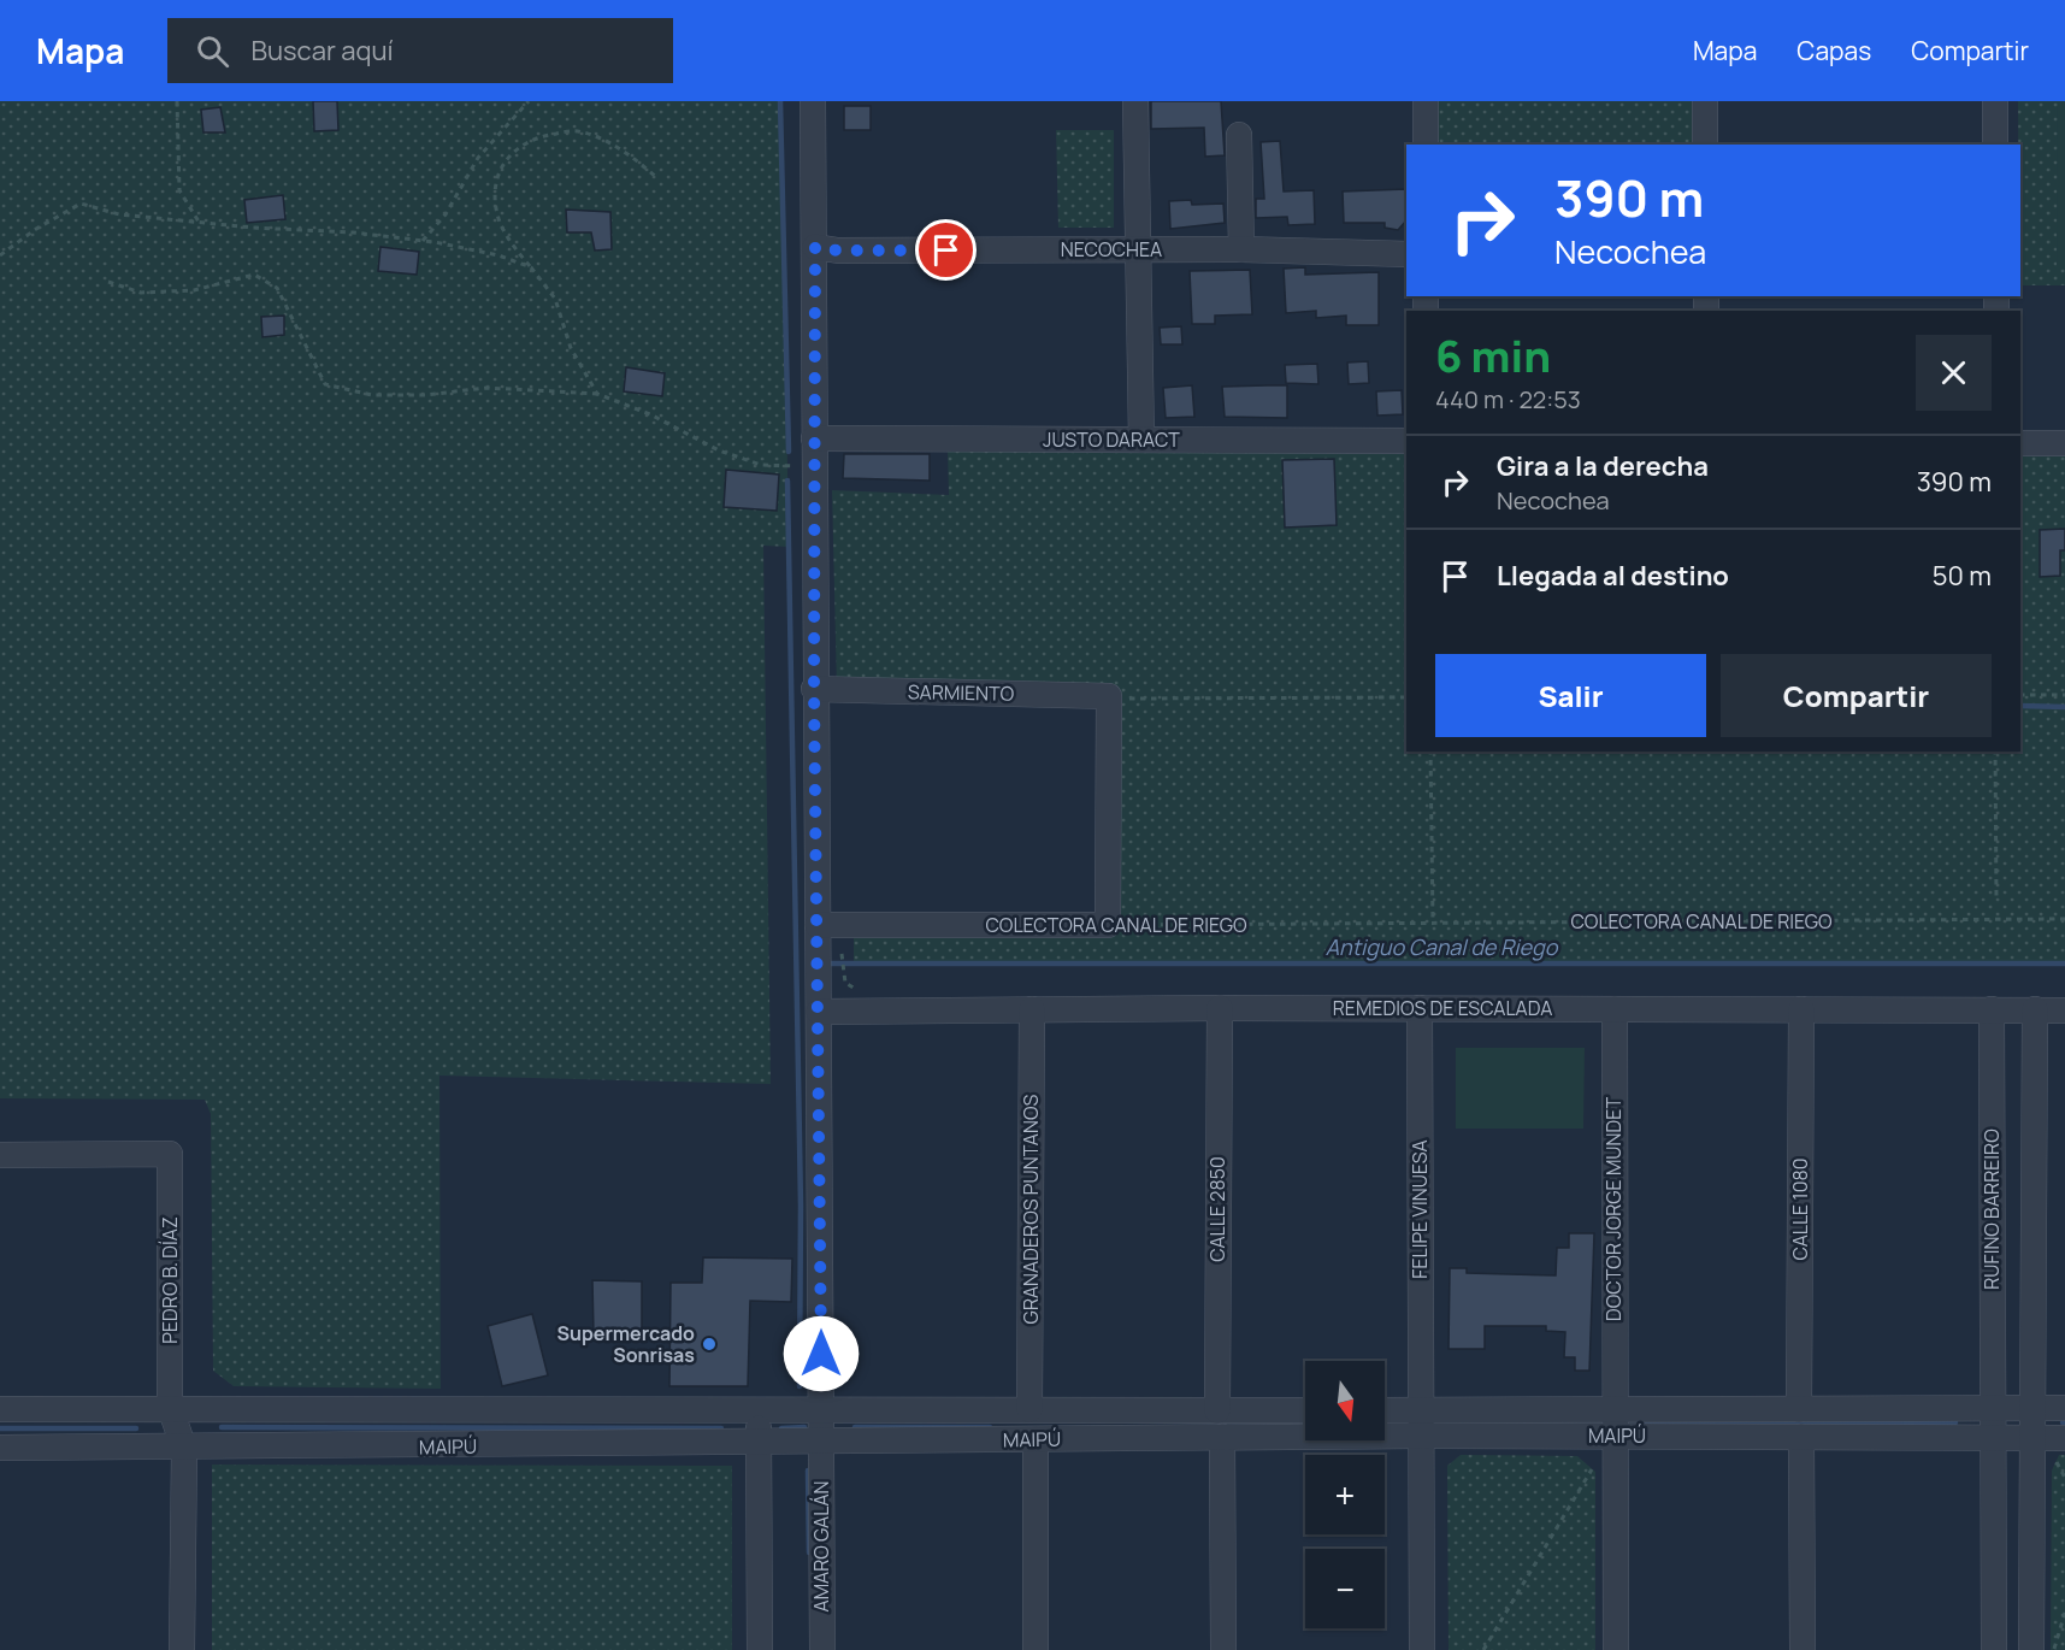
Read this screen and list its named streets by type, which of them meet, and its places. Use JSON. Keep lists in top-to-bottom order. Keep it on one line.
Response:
{"streets":{"street":["NECOCHEA","JUSTO DARACT","SARMIENTO","COLECTORA CANAL DE RIEGO","REMEDIOS DE ESCALADA","GRANADEROS PUNTANOS","CALLE 2850","FELIPE VINUESA","DOCTOR JORGE MUNDET","CALLE 1080","RUFINO BARREIRO","PEDRO B. DÍAZ","MAIPÚ","AMARO GALÁN"]},"crossings":[["REMEDIOS DE ESCALADA","GRANADEROS PUNTANOS"],["REMEDIOS DE ESCALADA","CALLE 2850"],["REMEDIOS DE ESCALADA","FELIPE VINUESA"],["REMEDIOS DE ESCALADA","DOCTOR JORGE MUNDET"],["REMEDIOS DE ESCALADA","CALLE 1080"],["REMEDIOS DE ESCALADA","RUFINO BARREIRO"],["GRANADEROS PUNTANOS","MAIPÚ"],["CALLE 2850","MAIPÚ"],["FELIPE VINUESA","MAIPÚ"],["DOCTOR JORGE MUNDET","MAIPÚ"],["CALLE 1080","MAIPÚ"],["RUFINO BARREIRO","MAIPÚ"],["PEDRO B. DÍAZ","MAIPÚ"],["MAIPÚ","AMARO GALÁN"]],"water":["Antiguo Canal de Riego"],"places":["Supermercado Sonrisas"],"north":"bottom","page":{"header":"Mapa","search":"Buscar aquí","nav":["Mapa","Capas","Compartir"],"turn":["390 m","Necochea"],"heading":["6 min","440 m · 22:53"],"list":[{"name":"Gira a la derecha","note":"Necochea","value":"390 m"},{"name":"Llegada al destino","value":"50 m"}],"buttons":["Salir","Compartir"],"map_buttons":["+","−"]}}
